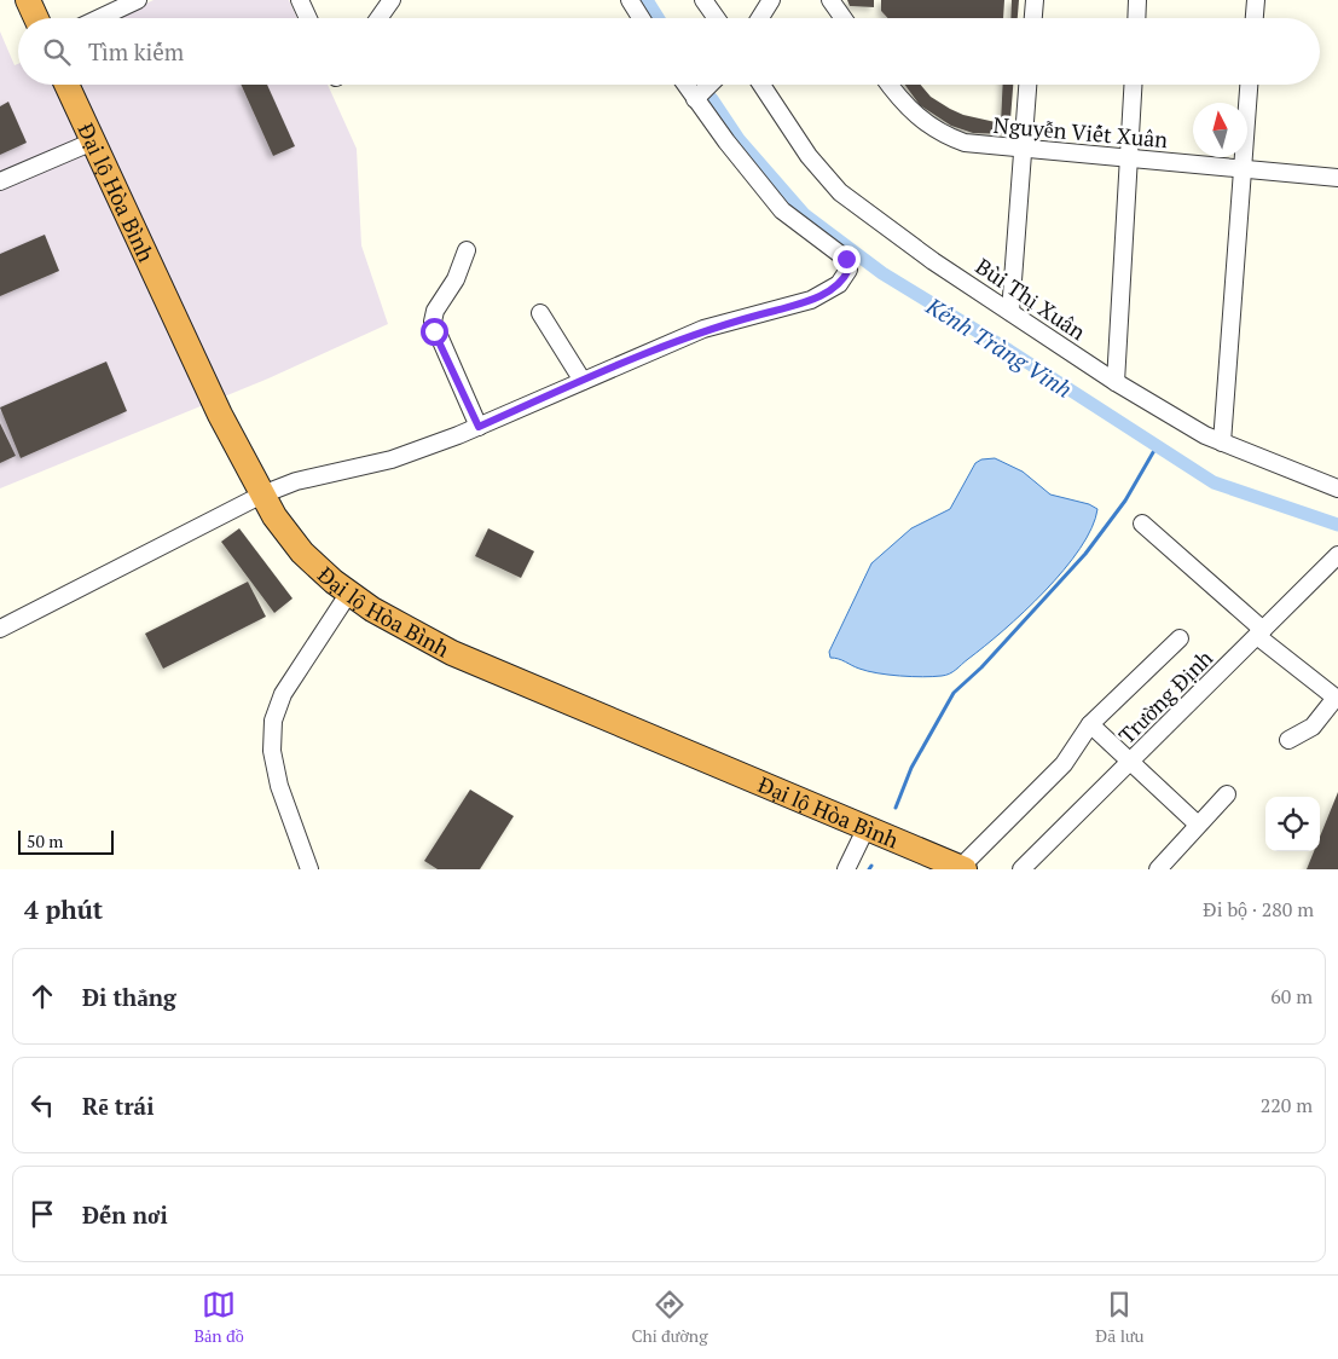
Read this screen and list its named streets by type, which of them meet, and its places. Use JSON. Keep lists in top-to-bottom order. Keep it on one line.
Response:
{"streets":{"highway":["Đại lộ Hòa Bình"],"street":["Nguyễn Viết Xuân","Bùi Thị Xuân","Trường Định"]},"water":["Kênh Tràng Vinh"],"scale_bar":"50 m","north":"top","page":{"search":"Tìm kiếm","scale":"50 m","heading":["4 phút","Đi bộ · 280 m"],"list":[["Đi thẳng","60 m"],["Rẽ trái","220 m"],"Đến nơi"],"nav":["Bản đồ","Chỉ đường","Đã lưu"]}}
